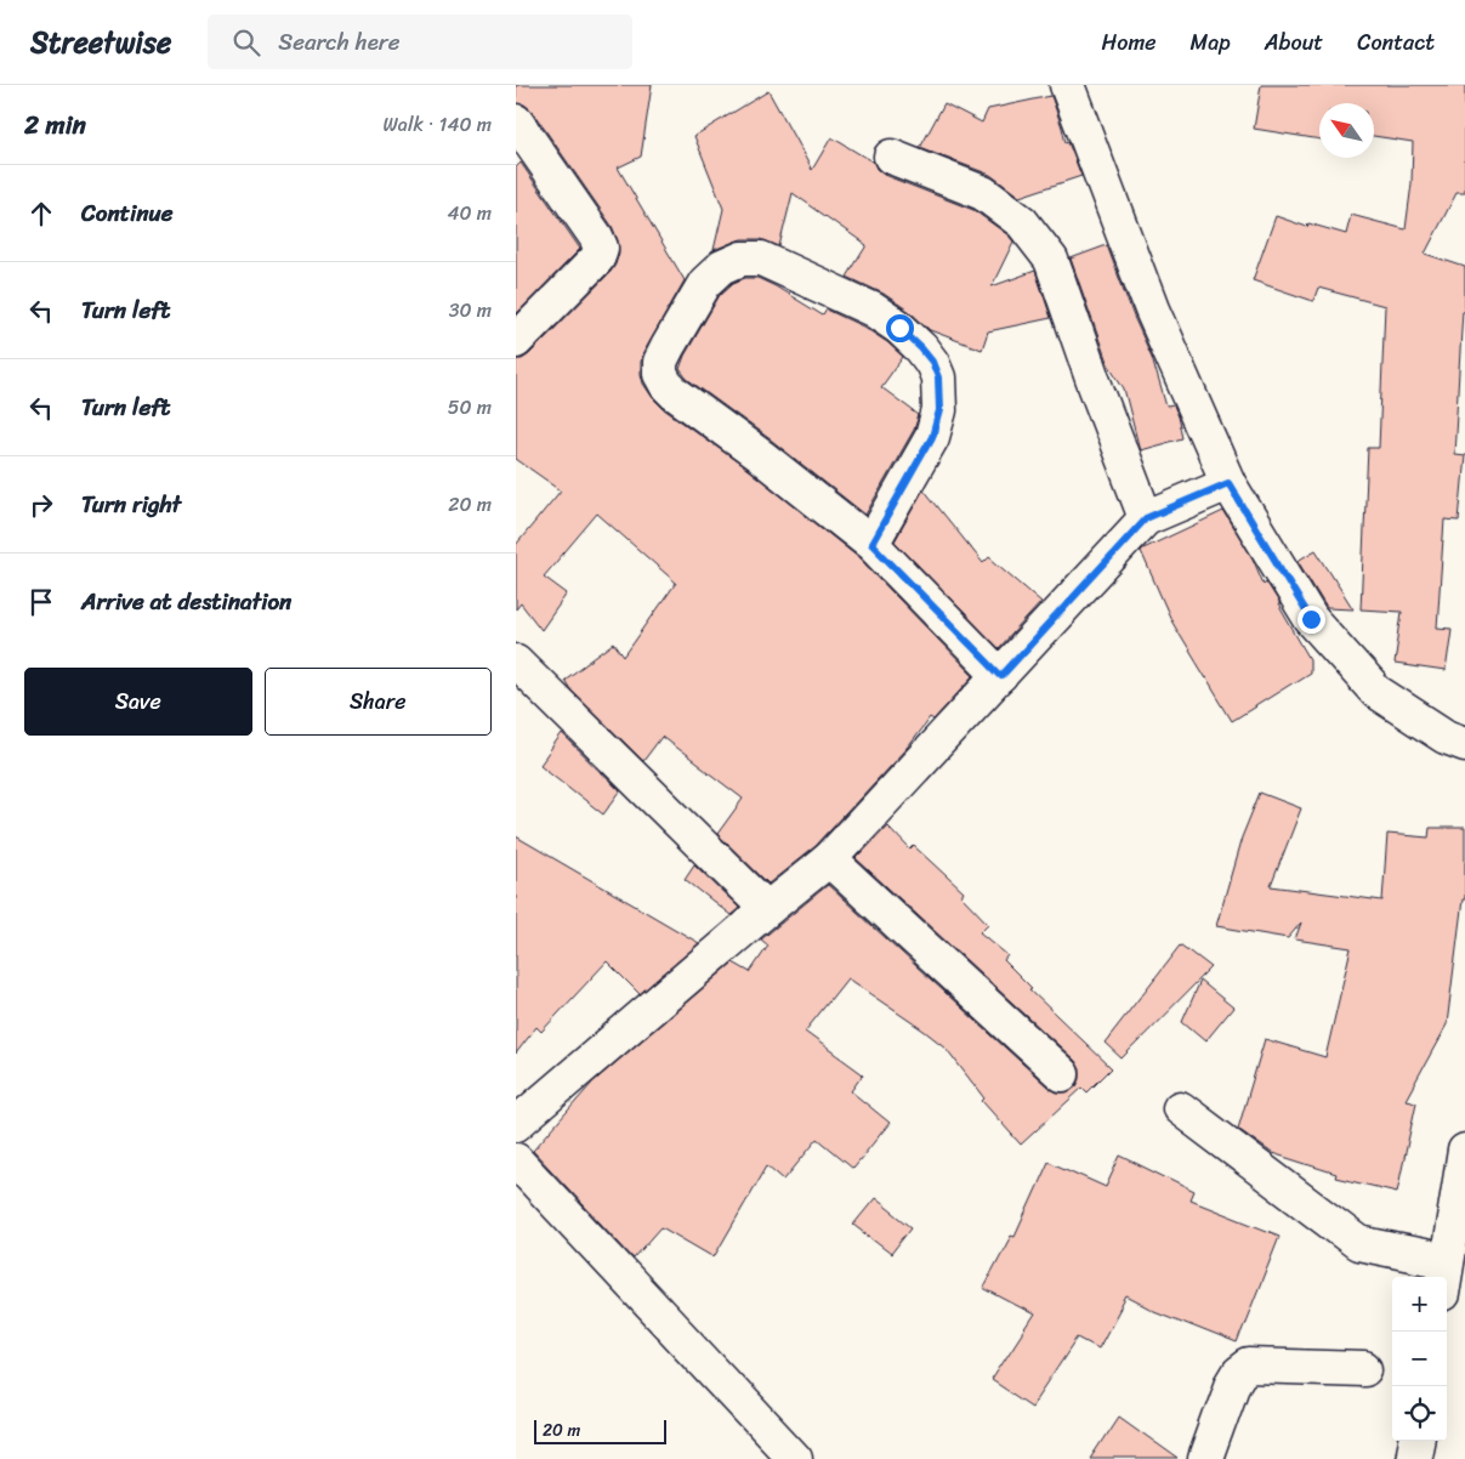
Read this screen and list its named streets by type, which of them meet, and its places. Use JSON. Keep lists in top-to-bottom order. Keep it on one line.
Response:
{"scale_bar":"20 m","north":"top left","page":{"header":"Streetwise","search":"Search here","nav":["Home","Map","About","Contact"],"heading":["2 min","Walk · 140 m"],"list":[["Continue","40 m"],["Turn left","30 m"],["Turn left","50 m"],["Turn right","20 m"],"Arrive at destination"],"buttons":["Save","Share"],"map_buttons":["+","−"],"scale":"20 m"}}
